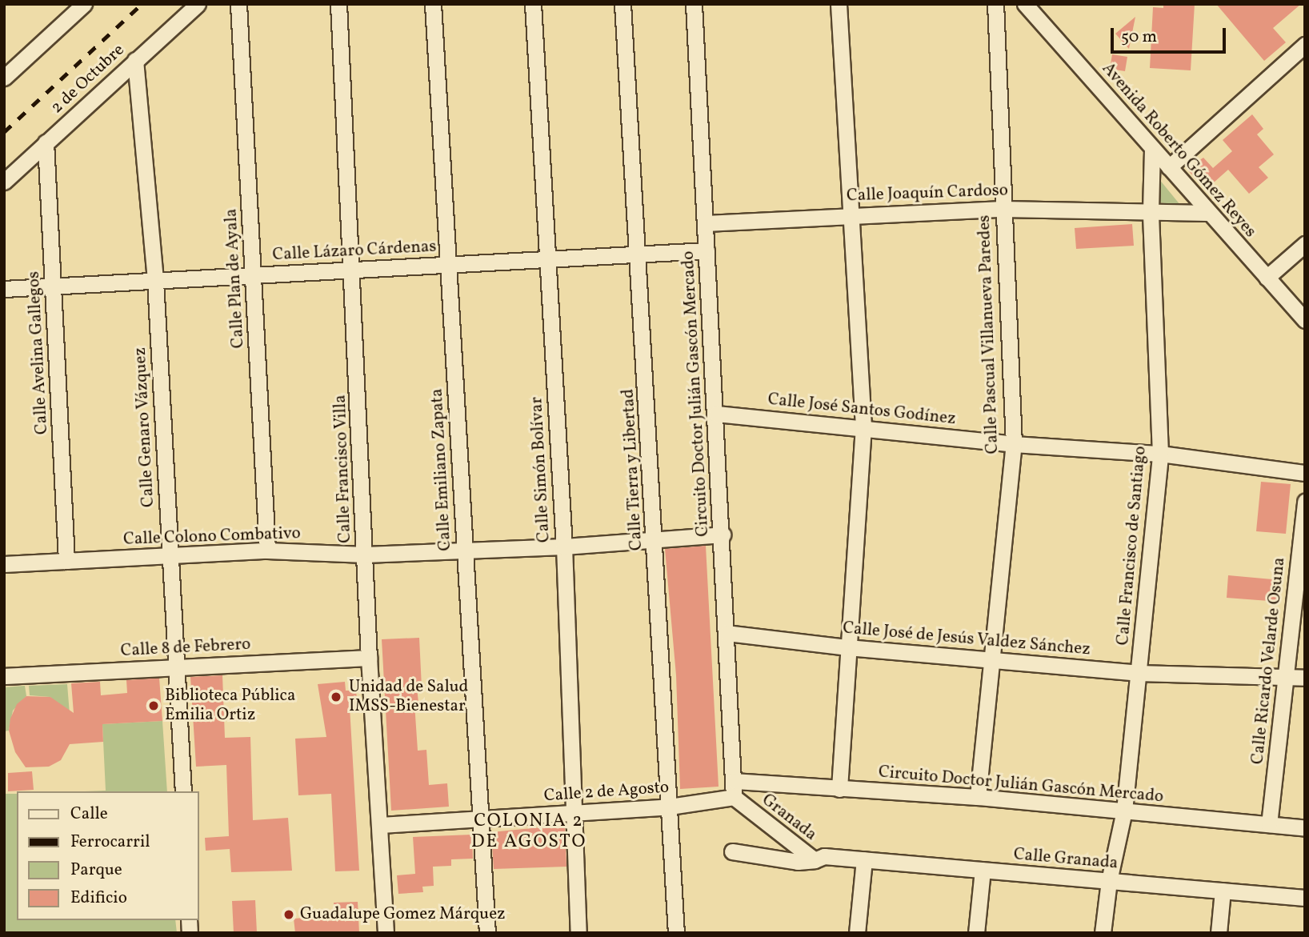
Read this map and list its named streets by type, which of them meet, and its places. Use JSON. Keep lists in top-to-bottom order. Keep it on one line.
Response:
{"streets":{"street":["2 de Octubre","Avenida Roberto Gómez Reyes","Calle Joaquín Cardoso","Calle Lázaro Cárdenas","Calle Plan de Ayala","Calle Pascual Villanueva Paredes","Calle Avelina Gallegos","Circuito Doctor Julián Gascón Mercado","Calle José Santos Godínez","Calle Genaro Vázquez","Calle Francisco Villa","Calle Emiliano Zapata","Calle Simón Bolívar","Calle Tierra y Libertad","Calle Colono Combativo","Calle Francisco de Santiago","Calle José de Jesús Valdez Sánchez","Calle 8 de Febrero","Calle Ricardo Velarde Osuna","Calle 2 de Agosto","Granada","Calle Granada"]},"crossings":[["2 de Octubre","Calle Avelina Gallegos"],["2 de Octubre","Calle Genaro Vázquez"],["Avenida Roberto Gómez Reyes","Calle Joaquín Cardoso"],["Avenida Roberto Gómez Reyes","Calle Francisco de Santiago"],["Calle Joaquín Cardoso","Calle Pascual Villanueva Paredes"],["Calle Joaquín Cardoso","Circuito Doctor Julián Gascón Mercado"],["Calle Joaquín Cardoso","Calle Francisco de Santiago"],["Calle Lázaro Cárdenas","Calle Plan de Ayala"],["Calle Lázaro Cárdenas","Calle Avelina Gallegos"],["Calle Lázaro Cárdenas","Circuito Doctor Julián Gascón Mercado"],["Calle Lázaro Cárdenas","Calle Genaro Vázquez"],["Calle Lázaro Cárdenas","Calle Francisco Villa"],["Calle Lázaro Cárdenas","Calle Emiliano Zapata"],["Calle Lázaro Cárdenas","Calle Simón Bolívar"],["Calle Lázaro Cárdenas","Calle Tierra y Libertad"],["Calle Plan de Ayala","Calle Colono Combativo"],["Calle Pascual Villanueva Paredes","Circuito Doctor Julián Gascón Mercado"],["Calle Pascual Villanueva Paredes","Calle José Santos Godínez"],["Calle Pascual Villanueva Paredes","Calle José de Jesús Valdez Sánchez"],["Calle Avelina Gallegos","Calle Colono Combativo"],["Circuito Doctor Julián Gascón Mercado","Calle José Santos Godínez"],["Circuito Doctor Julián Gascón Mercado","Calle Colono Combativo"],["Circuito Doctor Julián Gascón Mercado","Calle Francisco de Santiago"],["Circuito Doctor Julián Gascón Mercado","Calle José de Jesús Valdez Sánchez"],["Circuito Doctor Julián Gascón Mercado","Calle Ricardo Velarde Osuna"],["Circuito Doctor Julián Gascón Mercado","Calle 2 de Agosto"],["Circuito Doctor Julián Gascón Mercado","Granada"],["Calle José Santos Godínez","Calle Francisco de Santiago"],["Calle Genaro Vázquez","Calle Colono Combativo"],["Calle Genaro Vázquez","Calle 8 de Febrero"],["Calle Francisco Villa","Calle Colono Combativo"],["Calle Francisco Villa","Calle 8 de Febrero"],["Calle Francisco Villa","Calle 2 de Agosto"],["Calle Emiliano Zapata","Calle Colono Combativo"],["Calle Emiliano Zapata","Calle 2 de Agosto"],["Calle Simón Bolívar","Calle Colono Combativo"],["Calle Simón Bolívar","Calle 2 de Agosto"],["Calle Tierra y Libertad","Calle Colono Combativo"],["Calle Tierra y Libertad","Calle 2 de Agosto"],["Calle Francisco de Santiago","Calle José de Jesús Valdez Sánchez"],["Calle Francisco de Santiago","Calle Granada"],["Calle José de Jesús Valdez Sánchez","Calle Ricardo Velarde Osuna"],["Calle 2 de Agosto","Granada"],["Granada","Calle Granada"]],"districts":["COLONIA 2 DE AGOSTO"],"places":["Unidad de Salud IMSS-Bienestar","Biblioteca Pública Emilia Ortiz","Guadalupe Gomez Márquez"],"legend":["Calle","Ferrocarril","Parque","Edificio"],"scale_bar":"50 m"}
